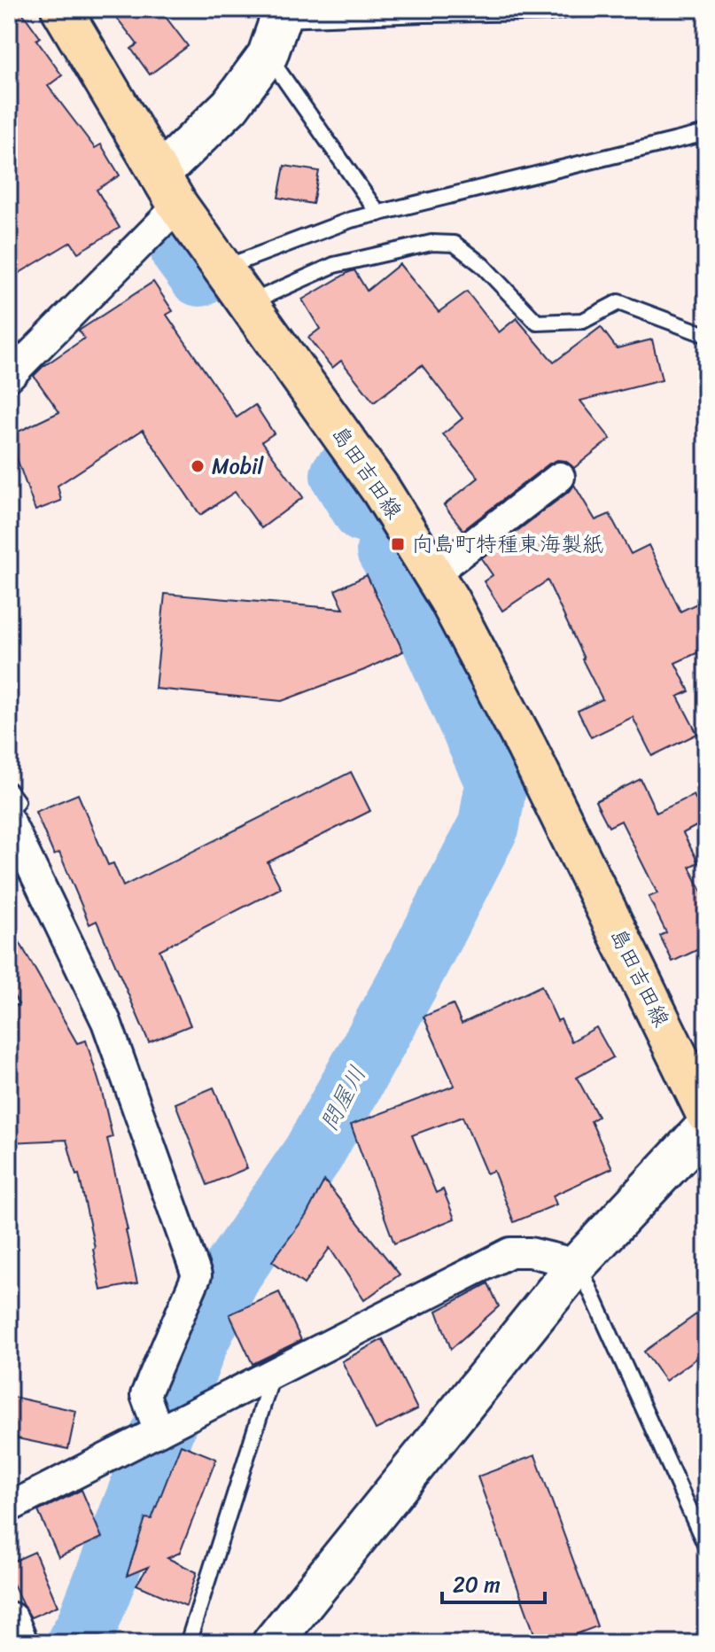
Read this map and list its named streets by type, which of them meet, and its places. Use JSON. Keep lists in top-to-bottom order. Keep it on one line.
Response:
{"streets":{"main road":["島田吉田線"]},"water":["問屋川"],"places":{"other":["Mobil"],"transit":["向島町特種東海製紙"]},"scale_bar":"20 m"}
